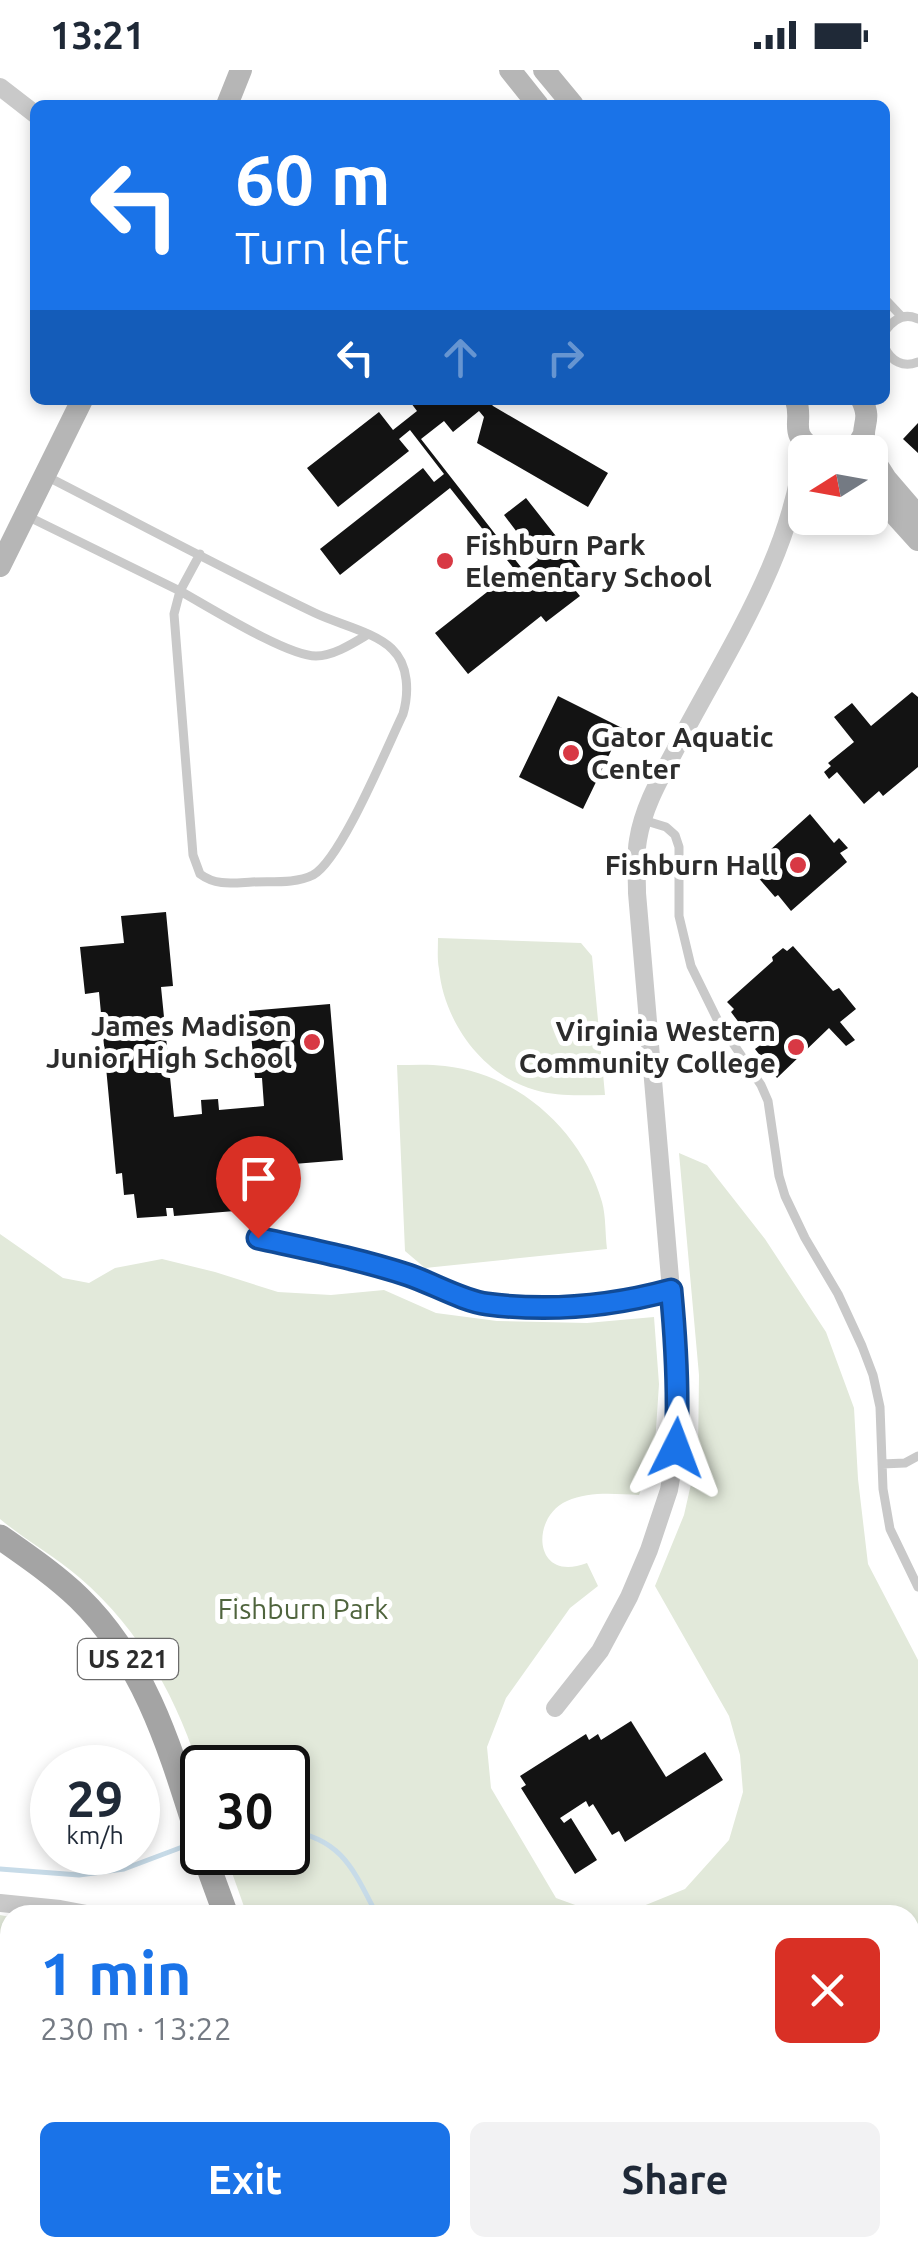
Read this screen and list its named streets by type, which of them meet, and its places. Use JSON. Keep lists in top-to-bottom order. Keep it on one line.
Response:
{"streets":{"main road":["US 221"]},"parks":["Fishburn Park"],"places":["Fishburn Park Elementary School","Gator Aquatic Center","Fishburn Hall","James Madison Junior High School","Virginia Western Community College"],"north":"left","page":{"status":"13:21","turn":["60 m","Turn left"],"speed":"29 km/h","limit":"30","heading":["1 min","230 m · 13:22"],"buttons":["Exit","Share"]}}
